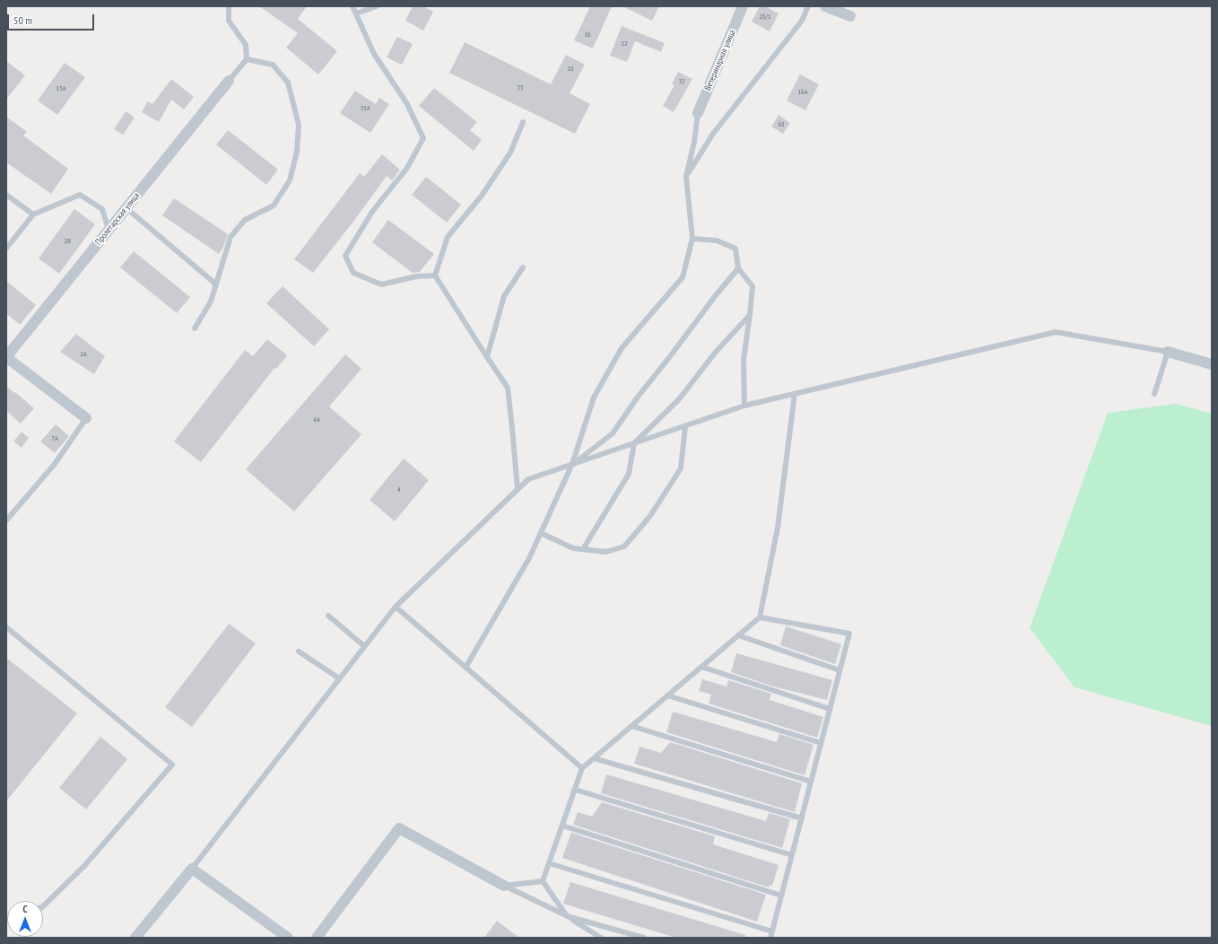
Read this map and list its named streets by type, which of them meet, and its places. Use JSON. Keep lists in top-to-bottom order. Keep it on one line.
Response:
{"streets":{"street":["Ветеринарная улица","Пролетарская улица"]},"house_numbers":["26/1","16","22","18","32","35","13А","16А","35А","68","2В","2А","4А","7А","4"],"scale_bar":"50 m","north":"top"}
